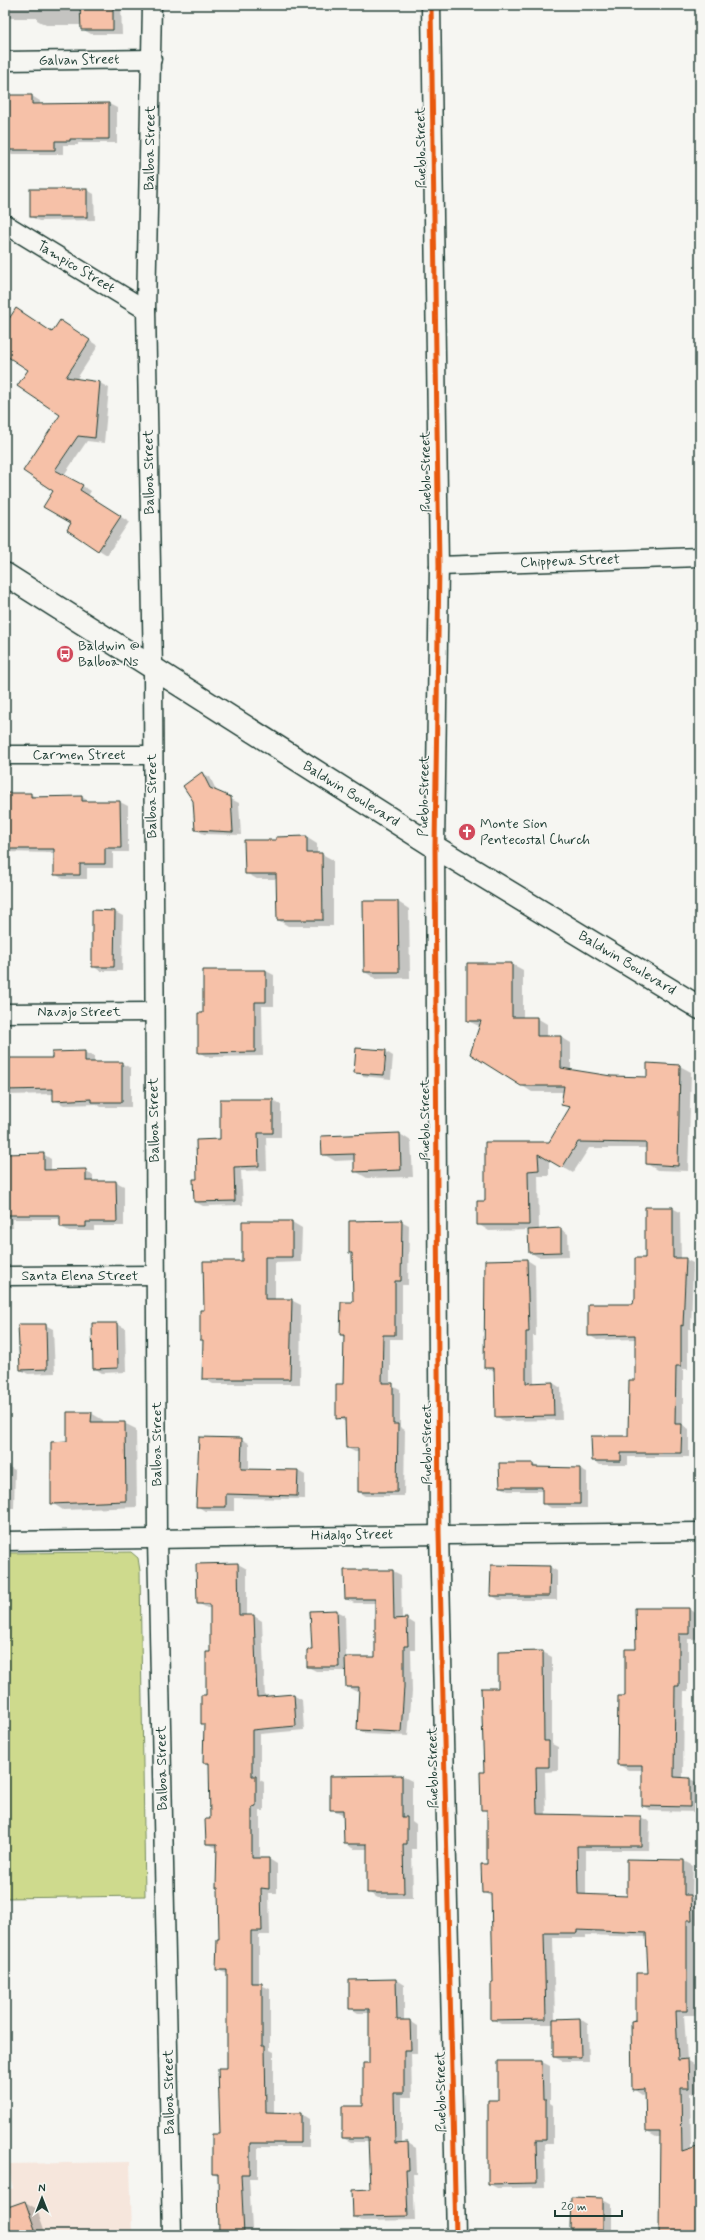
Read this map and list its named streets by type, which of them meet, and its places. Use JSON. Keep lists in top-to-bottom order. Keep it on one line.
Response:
{"streets":{"main road":["Baldwin Boulevard"],"street":["Galvan Street","Balboa Street","Pueblo Street","Tampico Street","Chippewa Street","Carmen Street","Navajo Street","Santa Elena Street","Hidalgo Street"]},"crossings":[["Galvan Street","Balboa Street"],["Balboa Street","Tampico Street"],["Balboa Street","Carmen Street"],["Balboa Street","Baldwin Boulevard"],["Balboa Street","Navajo Street"],["Balboa Street","Santa Elena Street"],["Balboa Street","Hidalgo Street"],["Pueblo Street","Chippewa Street"],["Pueblo Street","Baldwin Boulevard"],["Pueblo Street","Hidalgo Street"]],"places":{"bus stop":["Baldwin @ Balboa Ns"],"church":["Monte Sion Pentecostal Church"]},"scale_bar":"20 m","north":"top"}
